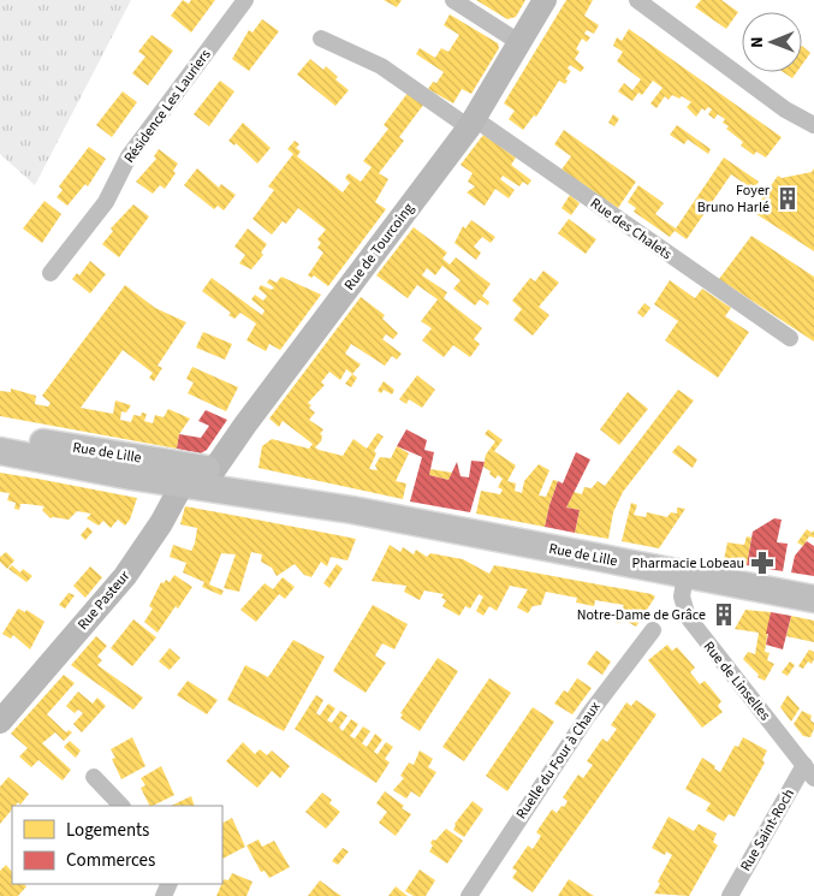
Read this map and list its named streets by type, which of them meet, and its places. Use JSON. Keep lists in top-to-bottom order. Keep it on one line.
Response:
{"streets":{"main road":["Rue de Tourcoing","Rue de Lille","Rue Pasteur"],"street":["Résidence Les Lauriers","Rue des Chalets","Rue de Linselles","Ruelle du Four à Chaux","Rue Saint-Roch"]},"crossings":[["Rue des Chalets","Rue de Tourcoing"],["Rue de Tourcoing","Rue de Lille"],["Rue de Tourcoing","Rue Pasteur"],["Rue de Lille","Rue Pasteur"],["Rue de Lille","Rue de Linselles"],["Rue de Linselles","Rue Saint-Roch"]],"places":{"building":["Foyer Bruno Harlé","Notre-Dame de Grâce"],"pharmacy":["Pharmacie Lobeau"]},"legend":["Logements","Commerces"],"north":"left"}
